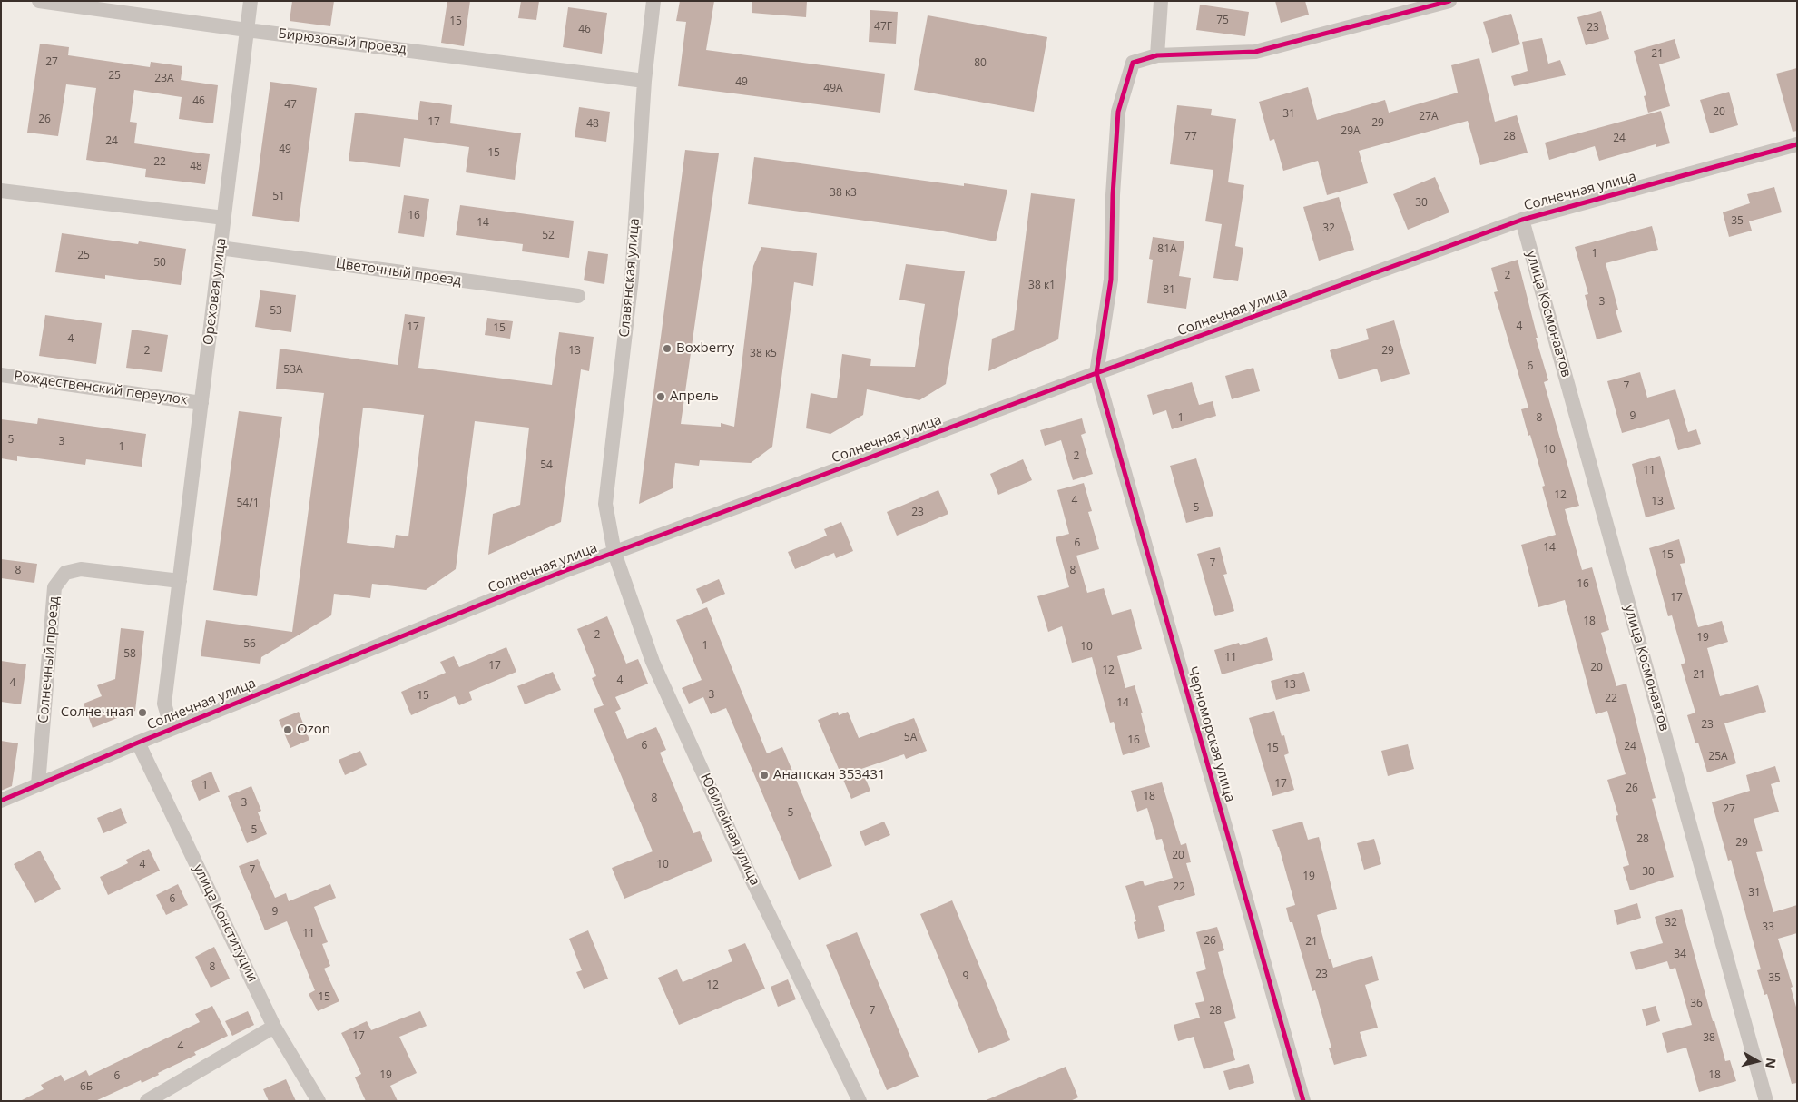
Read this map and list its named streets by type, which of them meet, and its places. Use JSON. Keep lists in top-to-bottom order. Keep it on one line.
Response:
{"streets":{"street":["Бирюзовый проезд","Солнечная улица","Цветочный проезд","Славянская улица","Ореховая улица","улица Космонавтов","Рождественский переулок","Солнечный проезд","Черноморская улица","Юбилейная улица","улица Конституции"]},"crossings":[["Бирюзовый проезд","Славянская улица"],["Бирюзовый проезд","Ореховая улица"],["Солнечная улица","Славянская улица"],["Солнечная улица","Ореховая улица"],["Солнечная улица","улица Космонавтов"],["Солнечная улица","Солнечный проезд"],["Солнечная улица","Черноморская улица"],["Солнечная улица","Юбилейная улица"],["Солнечная улица","улица Конституции"],["Цветочный проезд","Ореховая улица"],["Славянская улица","Юбилейная улица"],["Ореховая улица","Рождественский переулок"],["Ореховая улица","Солнечный проезд"]],"places":["Boxberry","Апрель","Солнечная","Ozon","Анапская 353431"],"house_numbers":["75","15","47Г","23","46","21","27","80","25","23А","49","49А","46","47","20","31","27А","26","17","29","48","29А","77","28","24","24","49","15","22","48","38 к3","51","30","16","35","14","32","52","81А","1","25","50","2","38 к1","81","3","53","4","17","15","4","2","13","29","38 к5","6","53А","7","9","1","8","5","3","1","10","2","54","11","12","4","13","54/1","5","23","6","14","15","7","8","8","16","17","18","2","19","56","1","10","58","11","17","20","12","21","4","4","13","3","15","22","14","23","5А","16","6","24","15","25А","17","1","26","18","8","3","27","5","5","28","29","20","4","10","7","30","19","22","31","6","9","32","33","11","26","21","34","8","23","9","35","12","15","36","7","28","17","38","4","19","18","6","6Б"],"north":"right"}
